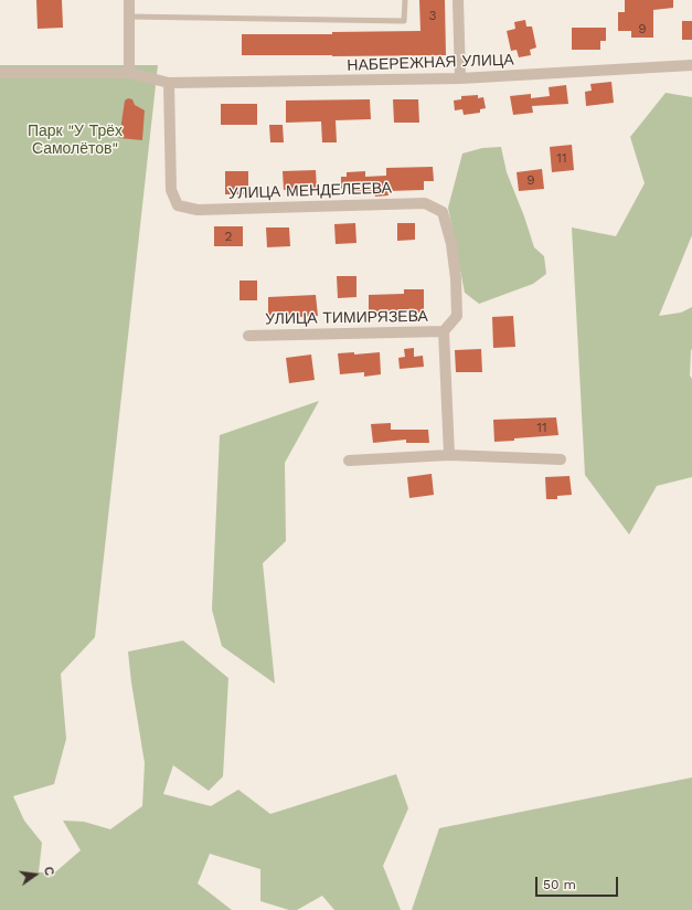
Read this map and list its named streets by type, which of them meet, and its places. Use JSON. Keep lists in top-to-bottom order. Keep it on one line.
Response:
{"streets":{"street":["НАБЕРЕЖНАЯ УЛИЦА","УЛИЦА МЕНДЕЛЕЕВА","УЛИЦА ТИМИРЯЗЕВА"]},"crossings":[["НАБЕРЕЖНАЯ УЛИЦА","УЛИЦА МЕНДЕЛЕЕВА"],["УЛИЦА МЕНДЕЛЕЕВА","УЛИЦА ТИМИРЯЗЕВА"]],"parks":["Парк \"У Трёх Самолётов\""],"house_numbers":["3","9","11","9","2","11"],"scale_bar":"50 m","north":"right"}
